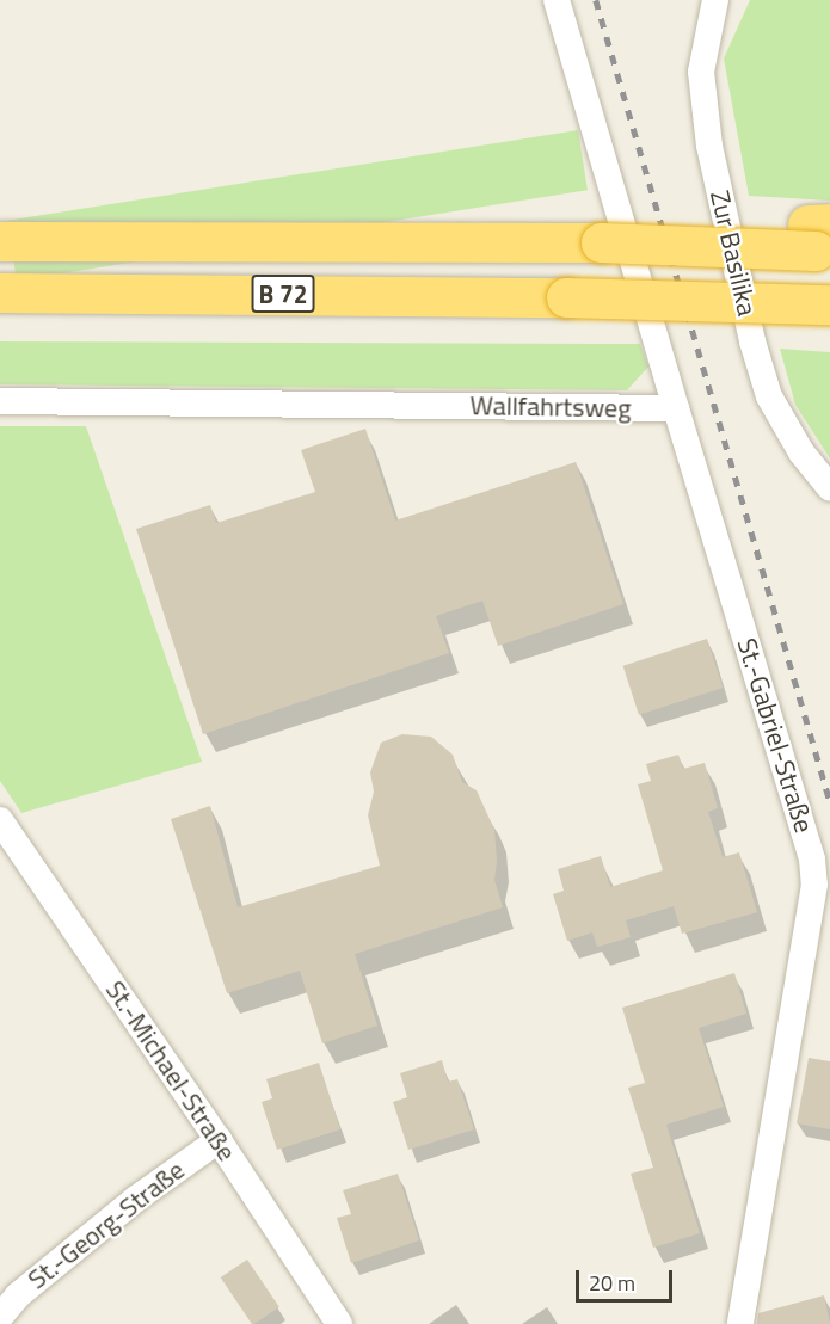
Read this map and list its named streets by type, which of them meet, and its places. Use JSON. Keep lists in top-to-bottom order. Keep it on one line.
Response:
{"streets":{"highway":["B 72"],"street":["Zur Basilika","Wallfahrtsweg","St.-Gabriel-Straße","St.-Michael-Straße","St.-Georg-Straße"]},"crossings":[["Wallfahrtsweg","St.-Gabriel-Straße"],["St.-Michael-Straße","St.-Georg-Straße"]],"scale_bar":"20 m"}
